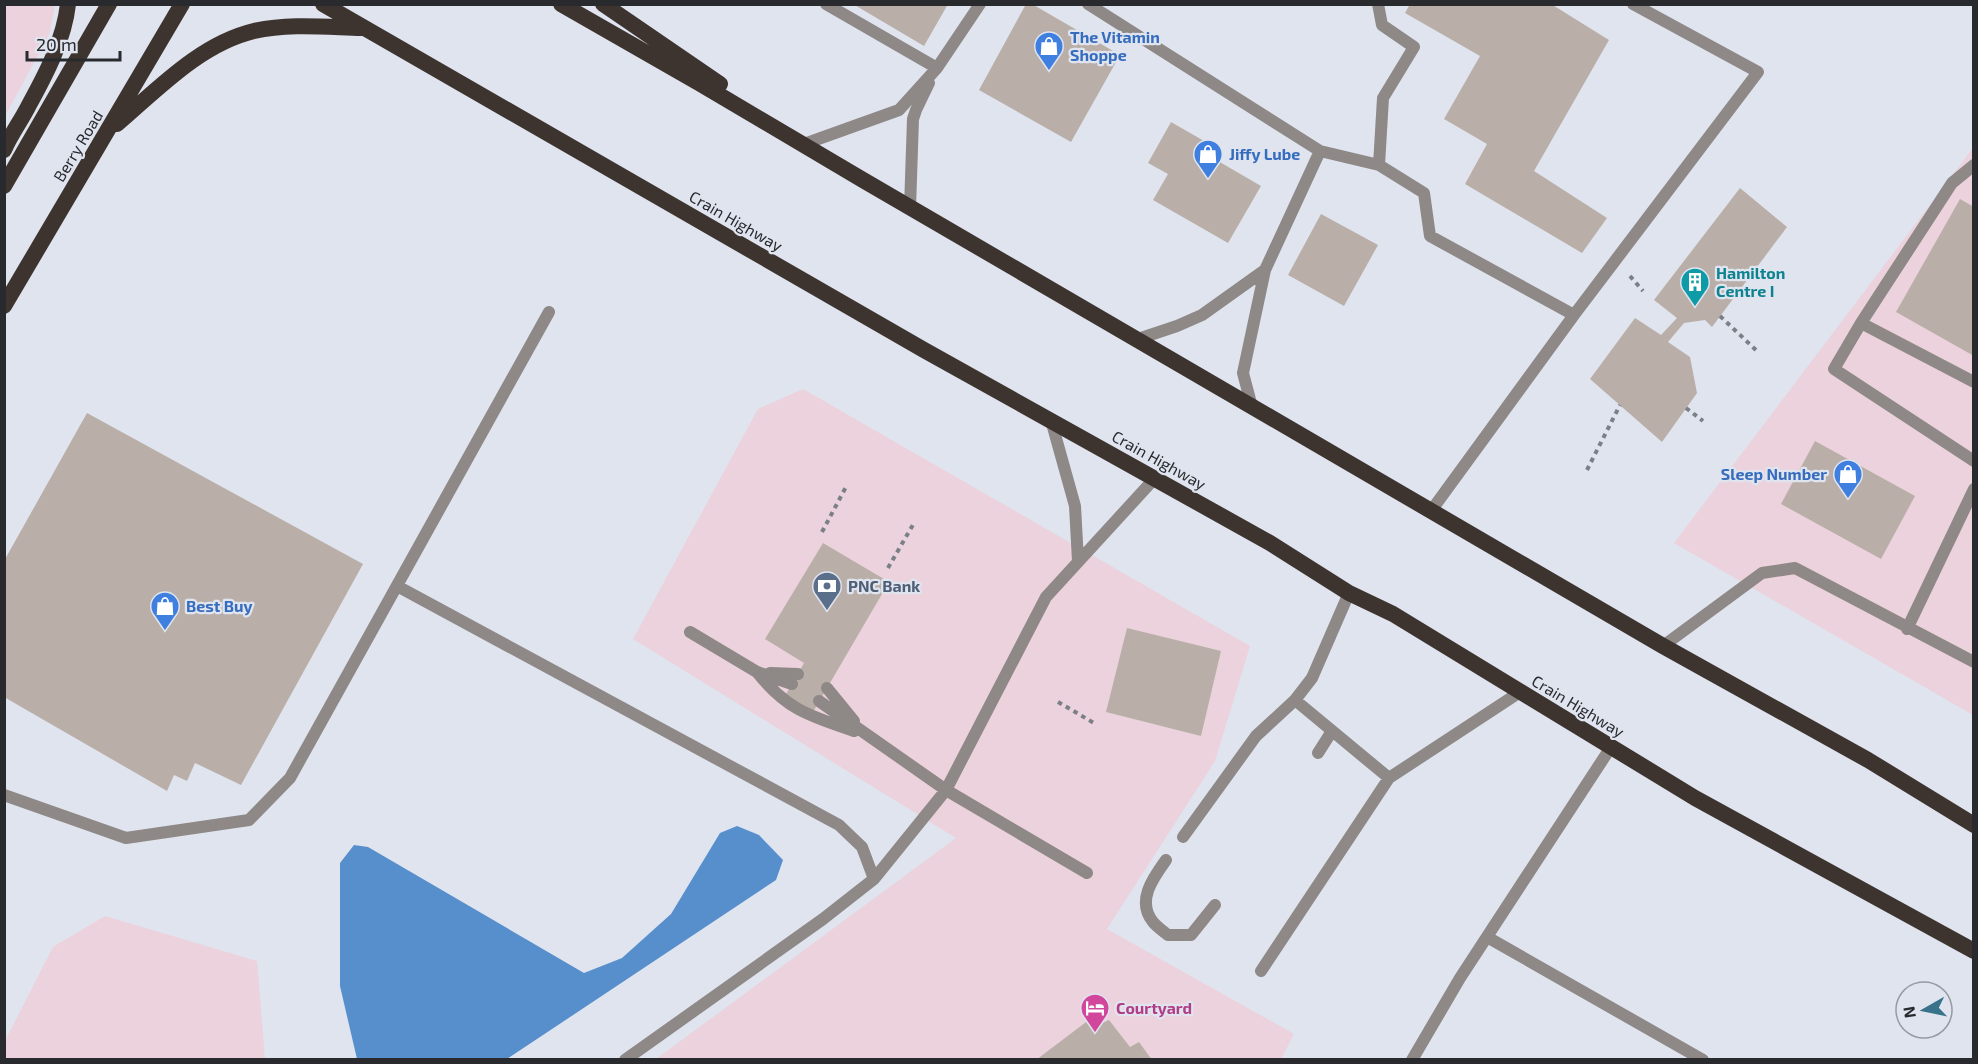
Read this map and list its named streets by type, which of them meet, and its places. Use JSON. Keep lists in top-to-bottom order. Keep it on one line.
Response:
{"streets":{"highway":["Berry Road","Crain Highway"]},"places":{"shop":["The Vitamin Shoppe","Jiffy Lube","Sleep Number","Best Buy"],"building":["Hamilton Centre I"],"bank":["PNC Bank"],"hotel":["Courtyard"]},"scale_bar":"20 m","north":"left"}
